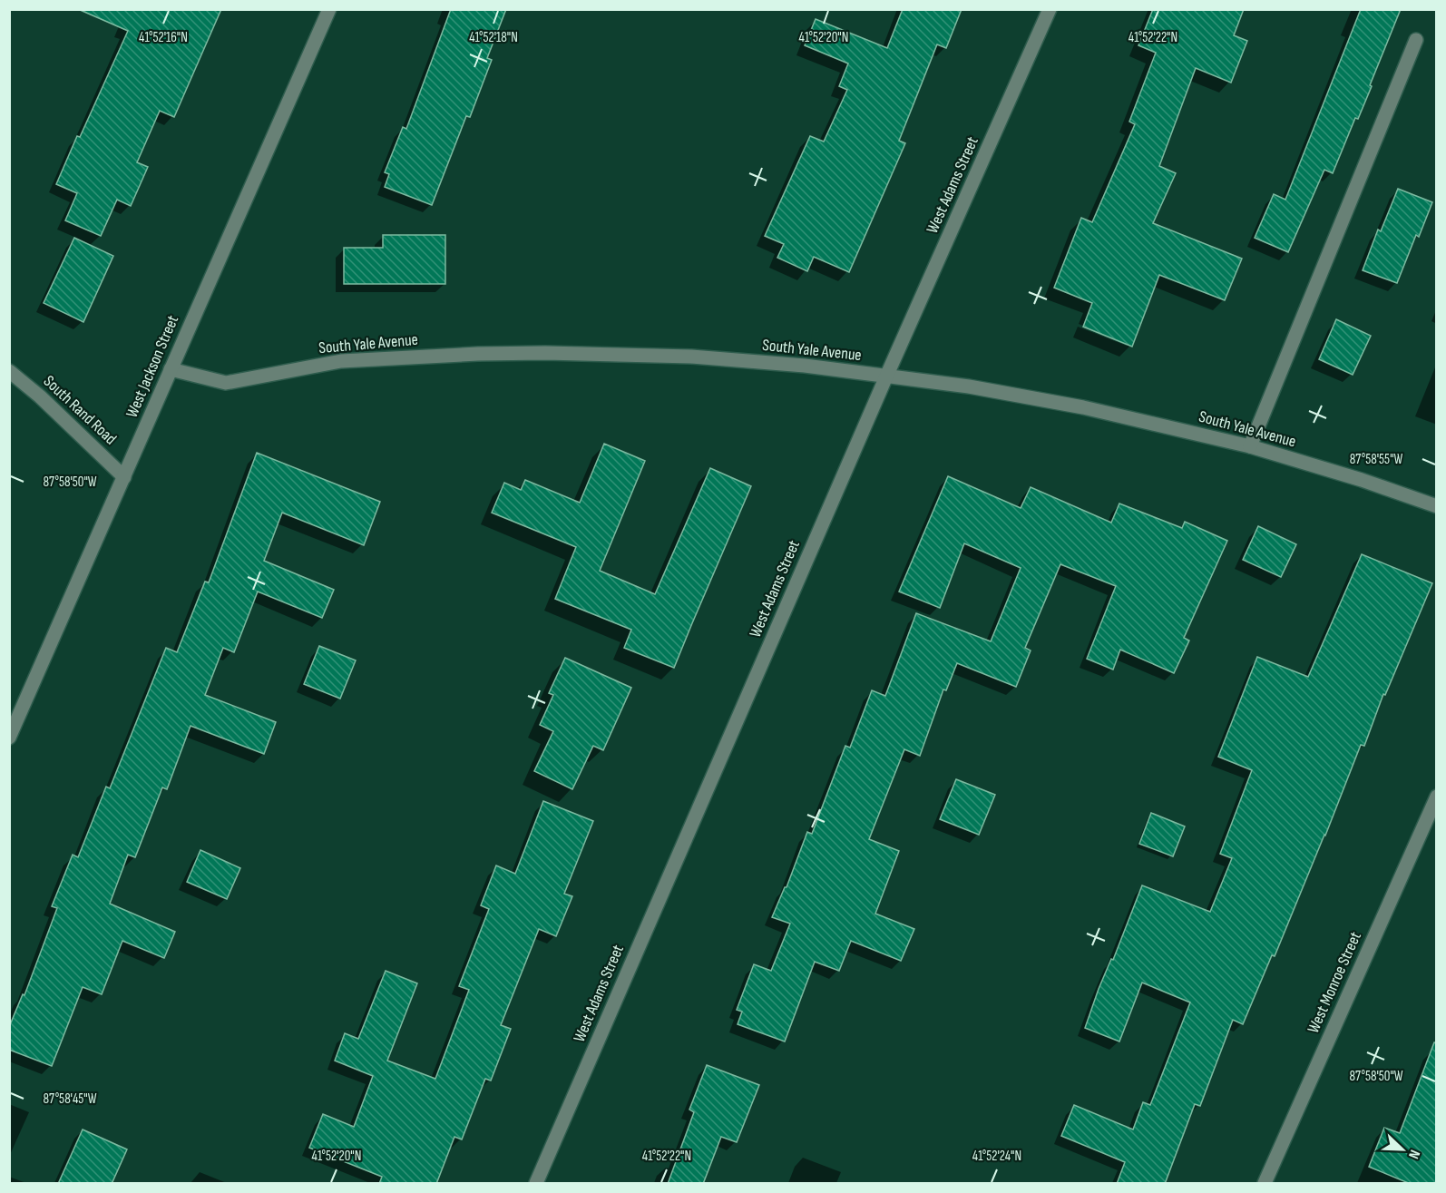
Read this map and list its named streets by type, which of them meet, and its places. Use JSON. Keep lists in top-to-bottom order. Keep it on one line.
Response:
{"streets":{"street":["West Adams Street","South Yale Avenue","West Jackson Street","South Rand Road","West Monroe Street"]},"crossings":[["West Adams Street","South Yale Avenue"],["South Yale Avenue","West Jackson Street"],["West Jackson Street","South Rand Road"]],"north":"bottom right","coordinates":["41°52'16\"N","41°52'18\"N","41°52'20\"N","41°52'22\"N","87°58'55\"W","87°58'50\"W","87°58'45\"W","41°52'24\"N"]}
